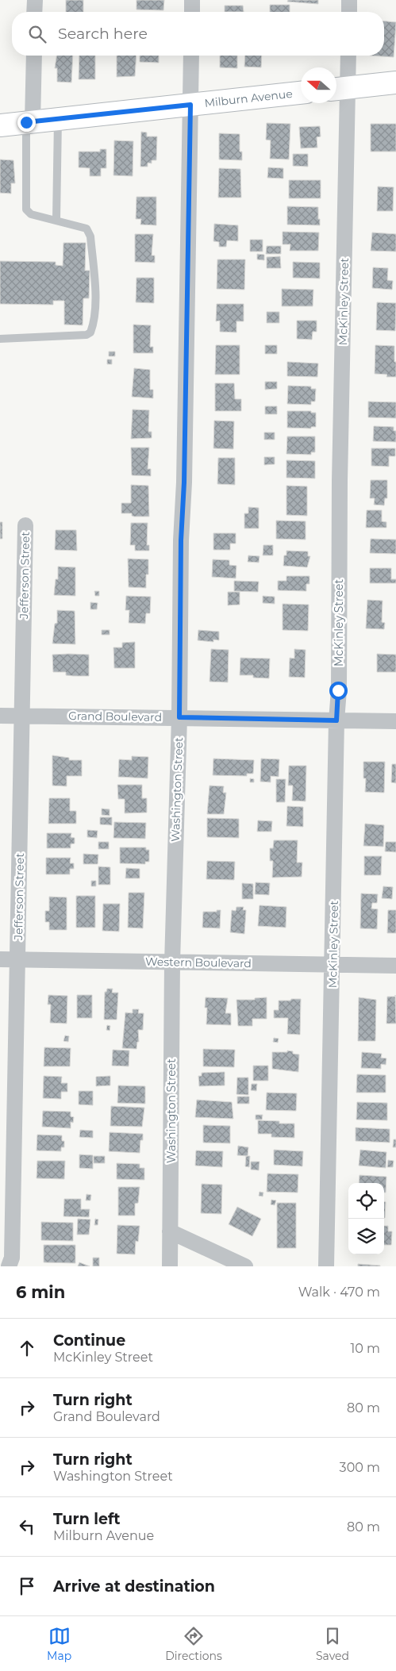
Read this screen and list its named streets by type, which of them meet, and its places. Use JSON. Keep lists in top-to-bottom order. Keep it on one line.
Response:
{"streets":{"main road":["Milburn Avenue"],"street":["McKinley Street","Jefferson Street","Grand Boulevard","Washington Street","Western Boulevard"]},"crossings":[["Milburn Avenue","Washington Street"],["McKinley Street","Grand Boulevard"],["McKinley Street","Western Boulevard"],["Jefferson Street","Grand Boulevard"],["Jefferson Street","Western Boulevard"],["Grand Boulevard","Washington Street"],["Washington Street","Western Boulevard"]],"north":"left","page":{"search":"Search here","heading":["6 min","Walk · 470 m"],"list":[["Continue","McKinley Street","10 m"],["Turn right","Grand Boulevard","80 m"],["Turn right","Washington Street","300 m"],["Turn left","Milburn Avenue","80 m"],"Arrive at destination"],"nav":["Map","Directions","Saved"]}}
